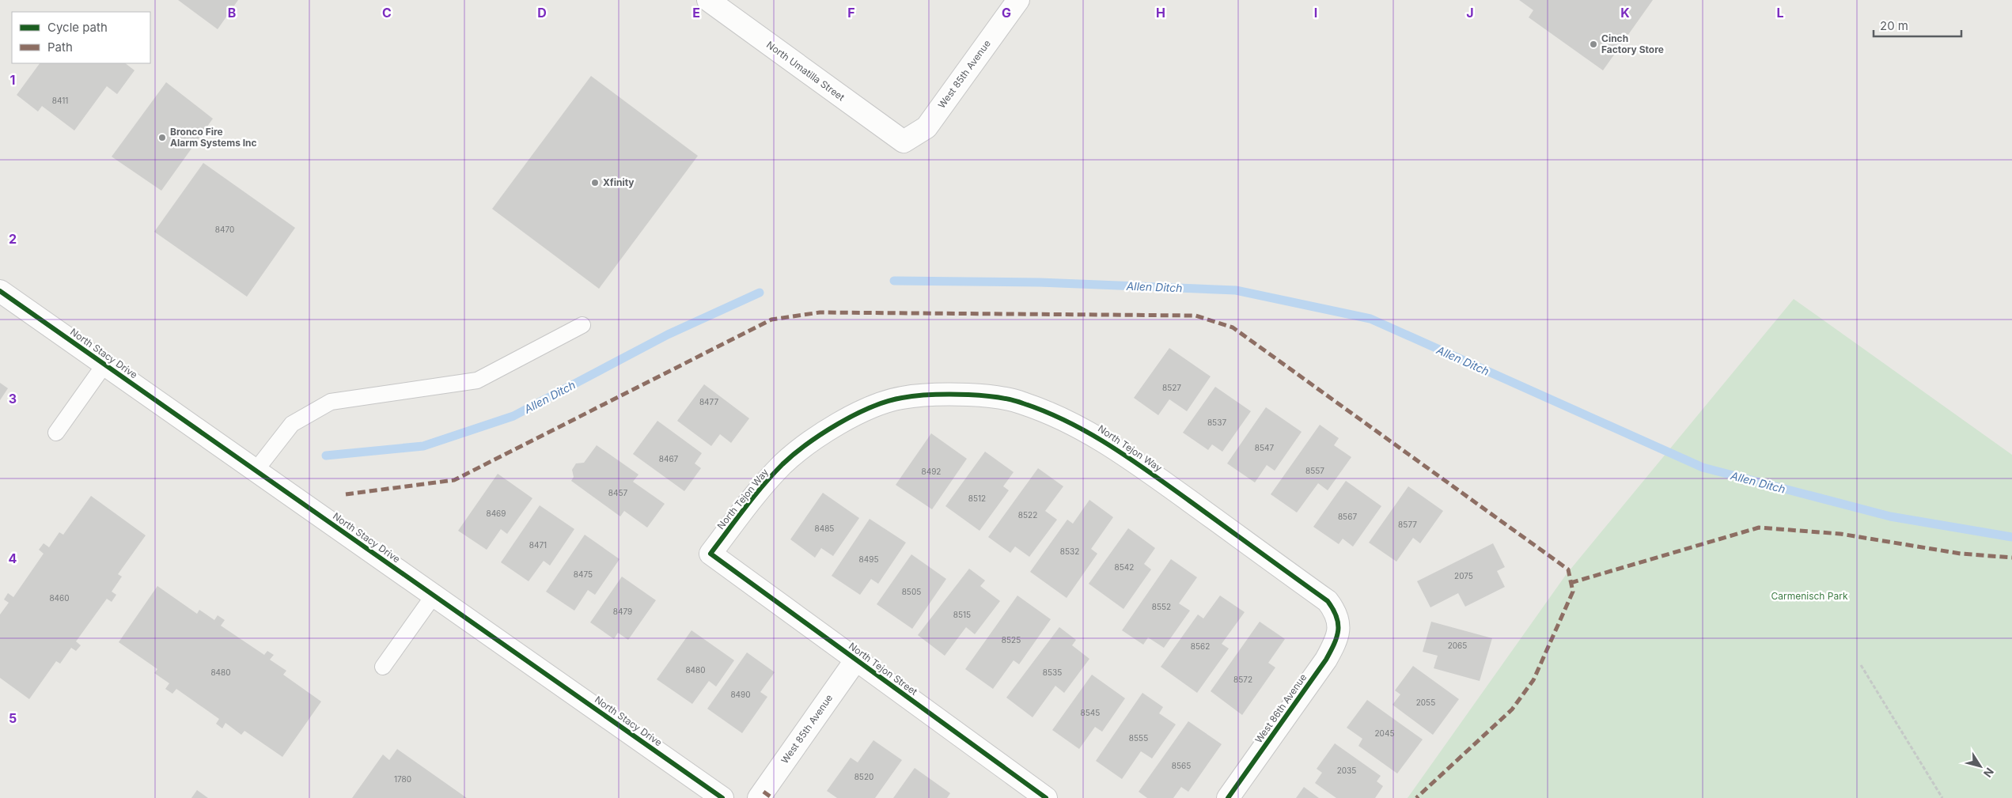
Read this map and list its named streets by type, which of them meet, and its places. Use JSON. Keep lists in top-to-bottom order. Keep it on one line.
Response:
{"streets":{"street":["North Umatilla Street","West 85th Avenue","North Stacy Drive","North Tejon Way","North Tejon Street","West 86th Avenue"]},"crossings":[["North Umatilla Street","West 85th Avenue"],["West 85th Avenue","North Tejon Street"],["North Tejon Way","North Tejon Street"],["North Tejon Way","West 86th Avenue"]],"water":["Allen Ditch"],"parks":["Carmenisch Park"],"places":["Cinch Factory Store","Bronco Fire Alarm Systems Inc","Xfinity"],"house_numbers":["8411","8470","8527","8477","8537","8547","8467","8557","8492","8457","8512","8469","8522","8567","8577","8485","8471","8532","8495","8542","8475","2075","8505","8460","8552","8479","8515","8525","2065","8562","8480","8480","8535","8572","8490","2055","8545","2045","8555","8565","2035","8520","1780"],"legend":["Cycle path","Path"],"scale_bar":"20 m","north":"bottom right","grid":{"columns":["B","C","D","E","F","G","H","I","J","K","L"],"rows":["1","2","3","4","5"]}}
